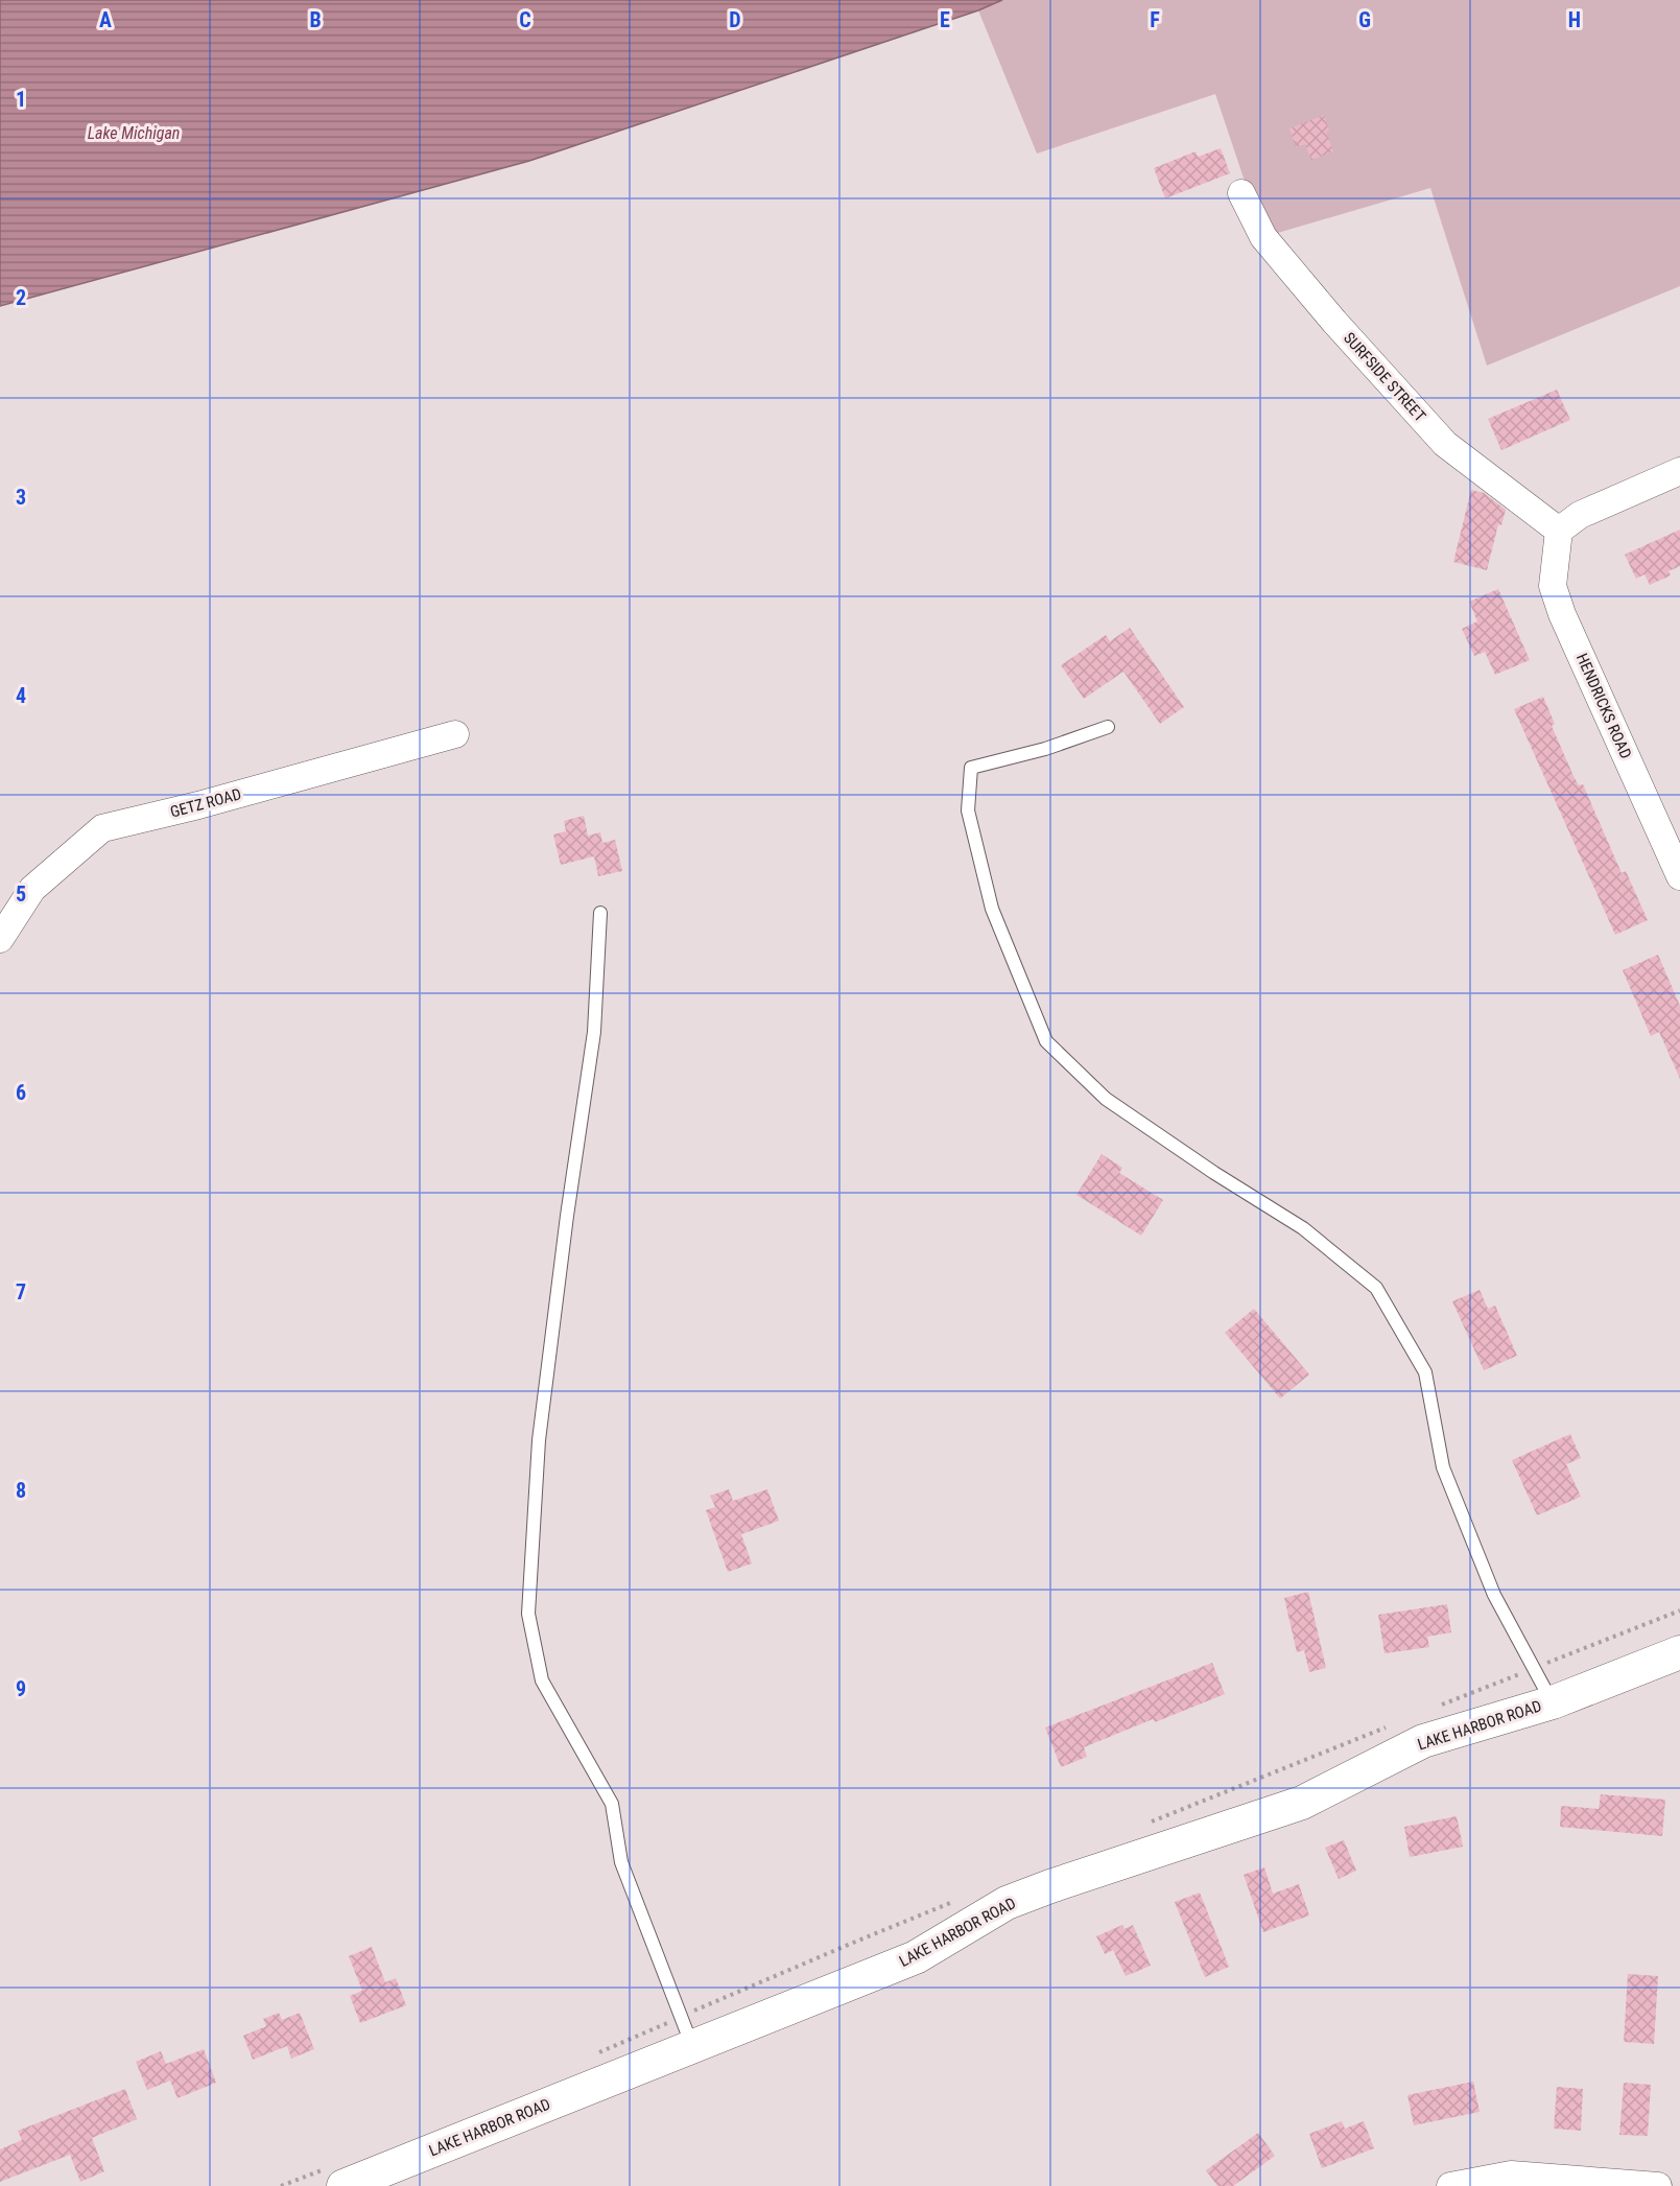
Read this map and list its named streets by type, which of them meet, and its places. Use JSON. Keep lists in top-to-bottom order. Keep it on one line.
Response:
{"streets":{"street":["SURFSIDE STREET","HENDRICKS ROAD","GETZ ROAD","LAKE HARBOR ROAD"]},"crossings":[["SURFSIDE STREET","HENDRICKS ROAD"]],"water":["Lake Michigan"],"grid":{"columns":["A","B","C","D","E","F","G","H"],"rows":["1","2","3","4","5","6","7","8","9"]}}
